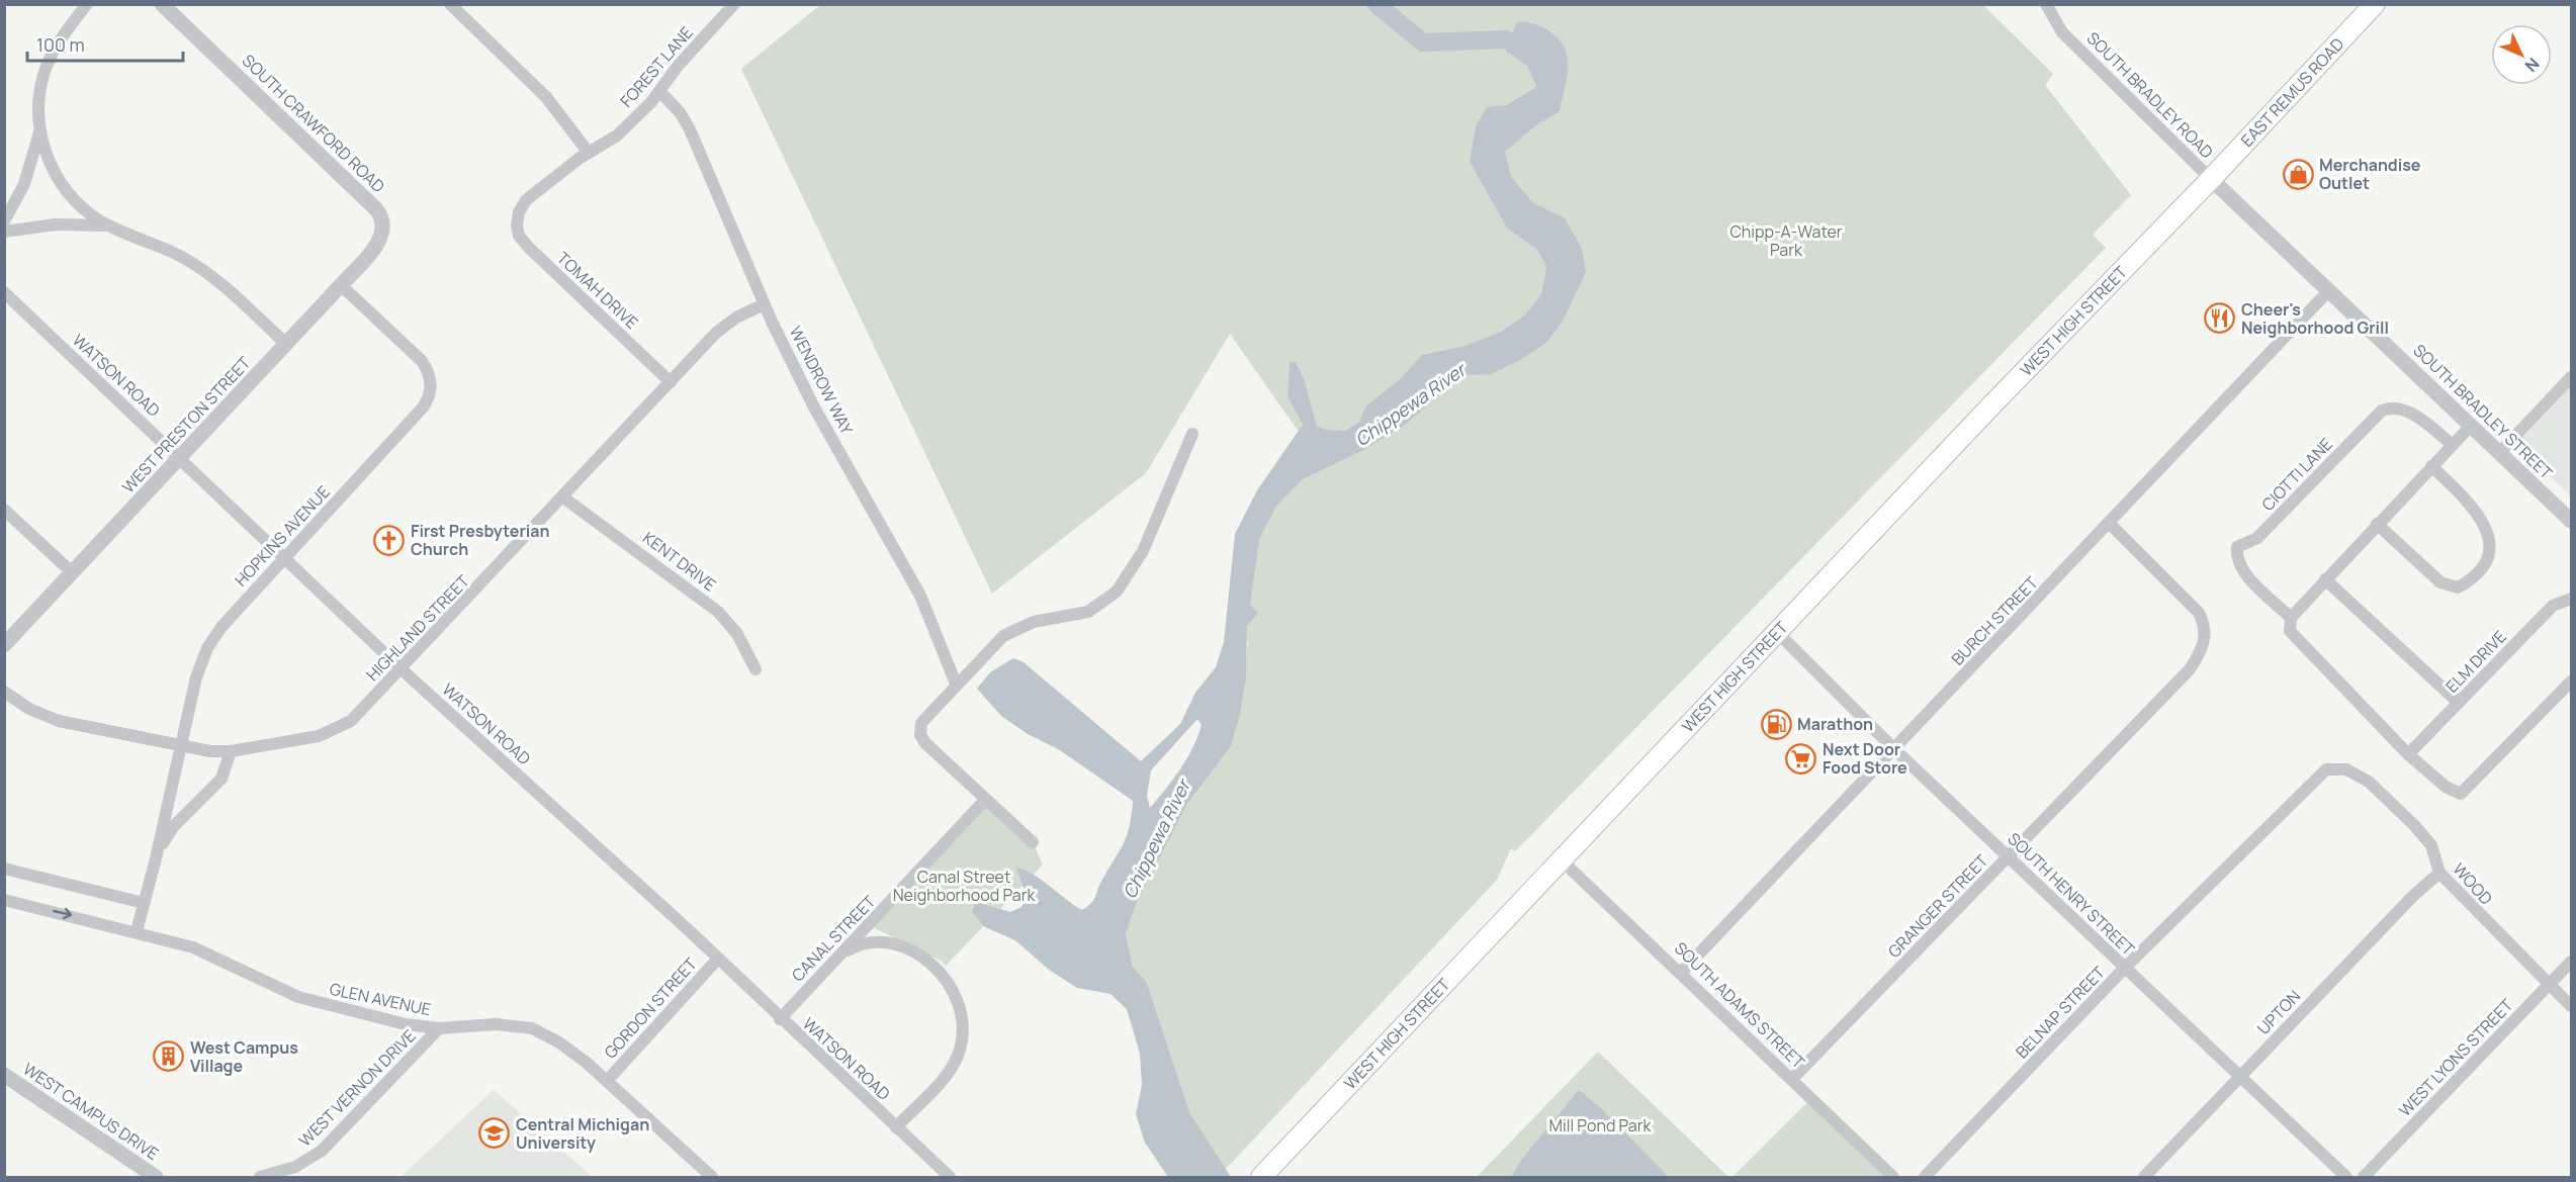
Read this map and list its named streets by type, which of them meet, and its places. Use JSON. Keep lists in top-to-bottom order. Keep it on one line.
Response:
{"streets":{"main road":["EAST REMUS ROAD","WEST HIGH STREET"],"street":["FOREST LANE","SOUTH BRADLEY ROAD","SOUTH CRAWFORD ROAD","TOMAH DRIVE","WATSON ROAD","WENDROW WAY","SOUTH BRADLEY STREET","WEST PRESTON STREET","CIOTTI LANE","HOPKINS AVENUE","KENT DRIVE","BURCH STREET","HIGHLAND STREET","ELM DRIVE","WOOD","SOUTH HENRY STREET","GRANGER STREET","CANAL STREET","GLEN AVENUE","SOUTH ADAMS STREET","GORDON STREET","BELNAP STREET","UPTON","WEST LYONS STREET","WEST VERNON DRIVE","WEST CAMPUS DRIVE"]},"crossings":[["FOREST LANE","TOMAH DRIVE"],["FOREST LANE","WENDROW WAY"],["EAST REMUS ROAD","SOUTH BRADLEY ROAD"],["EAST REMUS ROAD","WEST HIGH STREET"],["EAST REMUS ROAD","SOUTH BRADLEY STREET"],["SOUTH BRADLEY ROAD","WEST HIGH STREET"],["SOUTH BRADLEY ROAD","SOUTH BRADLEY STREET"],["SOUTH CRAWFORD ROAD","WEST PRESTON STREET"],["TOMAH DRIVE","HIGHLAND STREET"],["WEST HIGH STREET","SOUTH BRADLEY STREET"],["WEST HIGH STREET","SOUTH HENRY STREET"],["WEST HIGH STREET","SOUTH ADAMS STREET"],["WATSON ROAD","WEST PRESTON STREET"],["WATSON ROAD","HOPKINS AVENUE"],["WATSON ROAD","HIGHLAND STREET"],["WATSON ROAD","CANAL STREET"],["WATSON ROAD","GORDON STREET"],["WENDROW WAY","HIGHLAND STREET"],["SOUTH BRADLEY STREET","BURCH STREET"],["WEST PRESTON STREET","HOPKINS AVENUE"],["HOPKINS AVENUE","HIGHLAND STREET"],["HOPKINS AVENUE","GLEN AVENUE"],["KENT DRIVE","HIGHLAND STREET"],["BURCH STREET","SOUTH HENRY STREET"],["BURCH STREET","GRANGER STREET"],["BURCH STREET","SOUTH ADAMS STREET"],["WOOD","BELNAP STREET"],["WOOD","UPTON"],["WOOD","WEST LYONS STREET"],["SOUTH HENRY STREET","GRANGER STREET"],["SOUTH HENRY STREET","BELNAP STREET"],["SOUTH HENRY STREET","UPTON"],["GRANGER STREET","SOUTH ADAMS STREET"],["GLEN AVENUE","GORDON STREET"],["GLEN AVENUE","WEST VERNON DRIVE"]],"water":["Chippewa River"],"parks":["Chipp-A-Water Park","Canal Street Neighborhood Park","Mill Pond Park"],"places":{"shop":["Merchandise Outlet"],"restaurant":["Cheer's Neighborhood Grill"],"church":["First Presbyterian Church"],"fuel station":["Marathon"],"supermarket":["Next Door Food Store"],"building":["West Campus Village"],"school or university":["Central Michigan University"]},"scale_bar":"100 m","north":"bottom right"}
